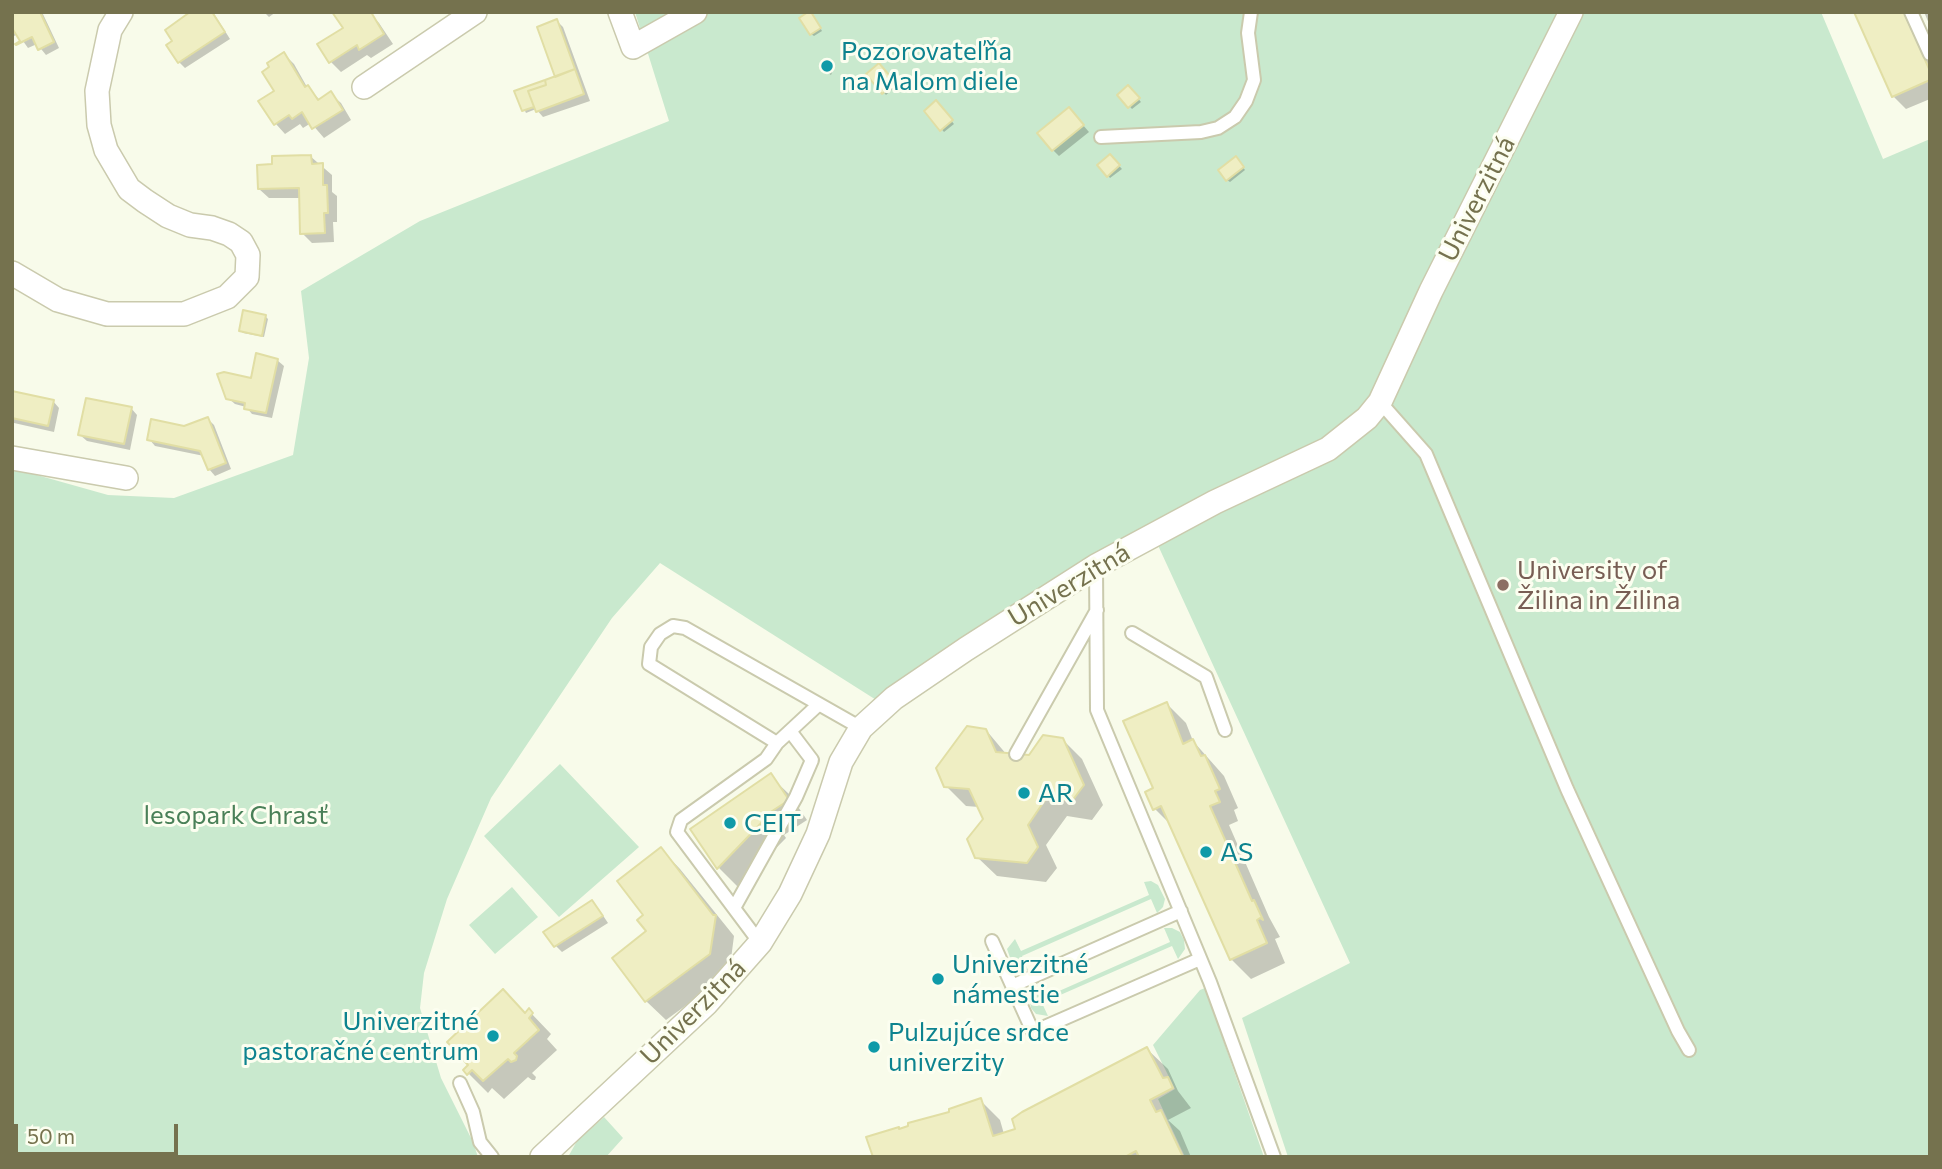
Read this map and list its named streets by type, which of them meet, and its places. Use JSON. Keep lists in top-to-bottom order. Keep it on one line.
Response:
{"streets":{"street":["Univerzitná"]},"parks":["lesopark Chrasť"],"places":["Pozorovateľňa na Malom diele","University of Žilina in Žilina","AR","CEIT","AS","Univerzitné námestie","Univerzitné pastoračné centrum","Pulzujúce srdce univerzity"],"scale_bar":"50 m"}
